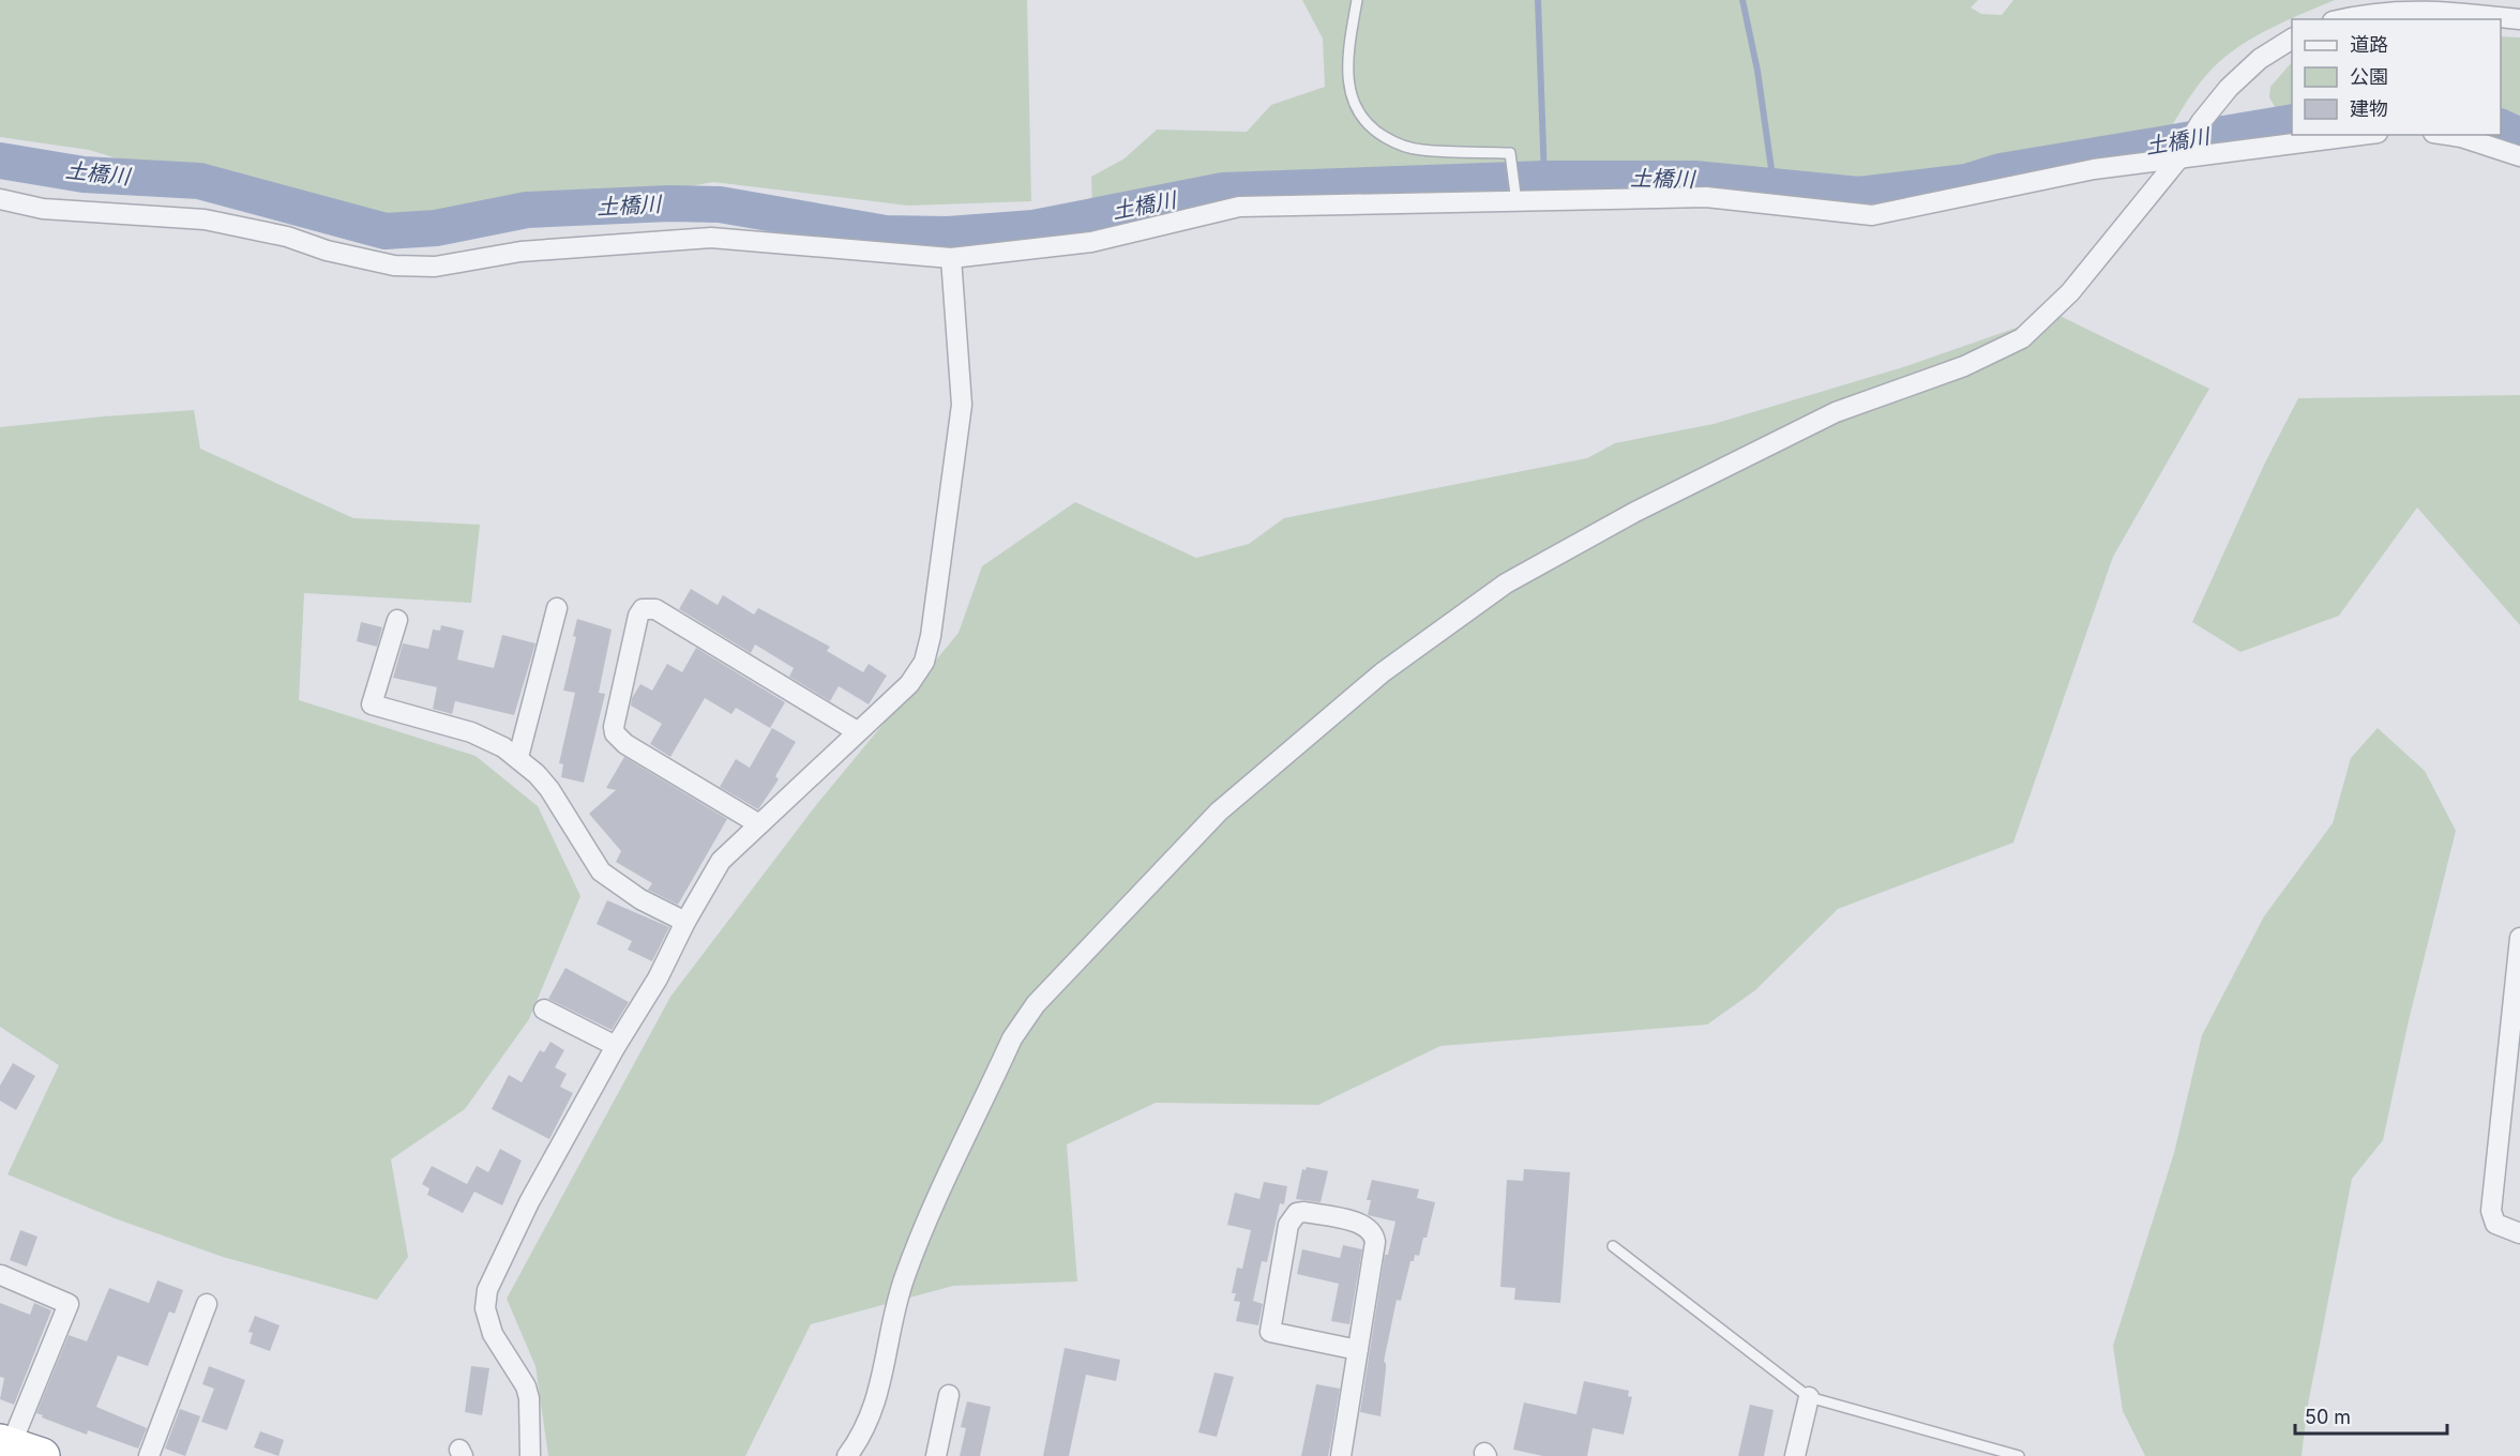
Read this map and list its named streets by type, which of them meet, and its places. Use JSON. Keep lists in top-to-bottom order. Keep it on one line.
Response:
{"water":["土橋川"],"legend":["道路","公園","建物"],"scale_bar":"50 m"}
